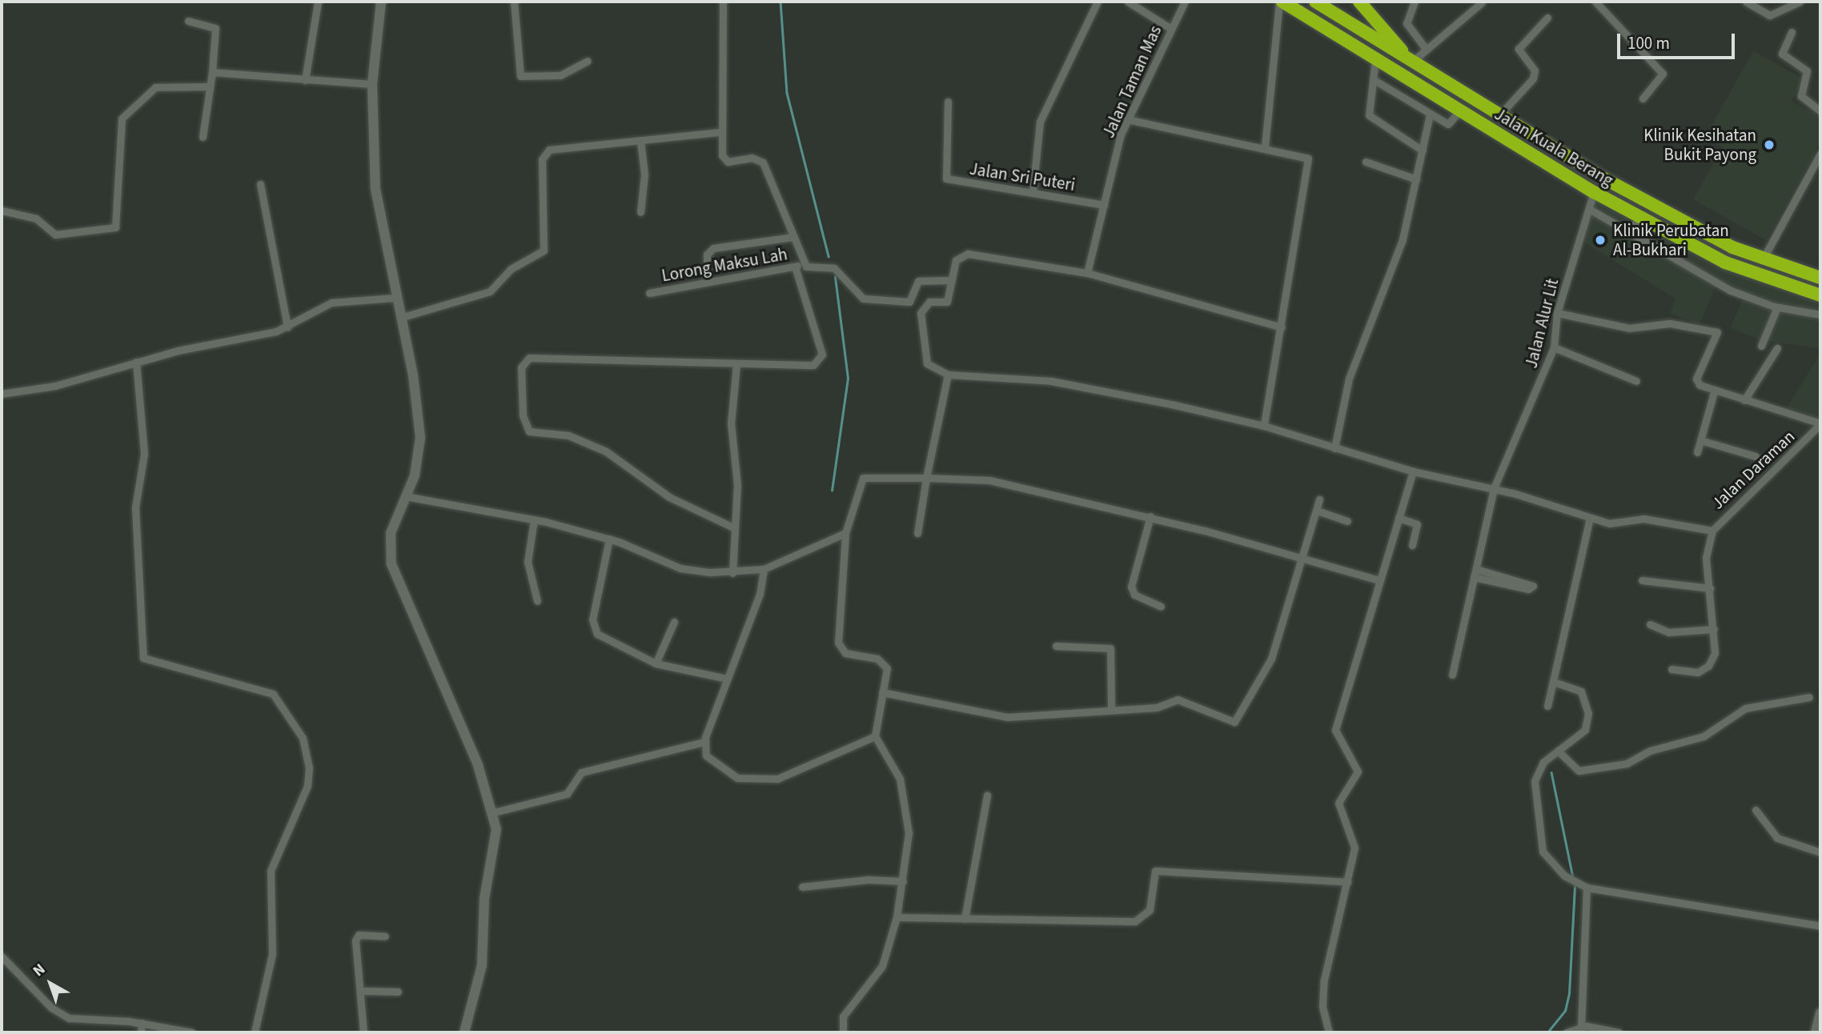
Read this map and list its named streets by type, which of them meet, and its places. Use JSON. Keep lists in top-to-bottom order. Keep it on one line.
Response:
{"streets":{"highway":["Jalan Kuala Berang"],"street":["Jalan Taman Mas","Jalan Sri Puteri","Lorong Maksu Lah","Jalan Alur Lit","Jalan Daraman"]},"crossings":[["Jalan Taman Mas","Jalan Sri Puteri"],["Jalan Kuala Berang","Jalan Alur Lit"]],"places":["Klinik Kesihatan Bukit Payong","Klinik Perubatan Al-Bukhari"],"scale_bar":"100 m","north":"top left"}
